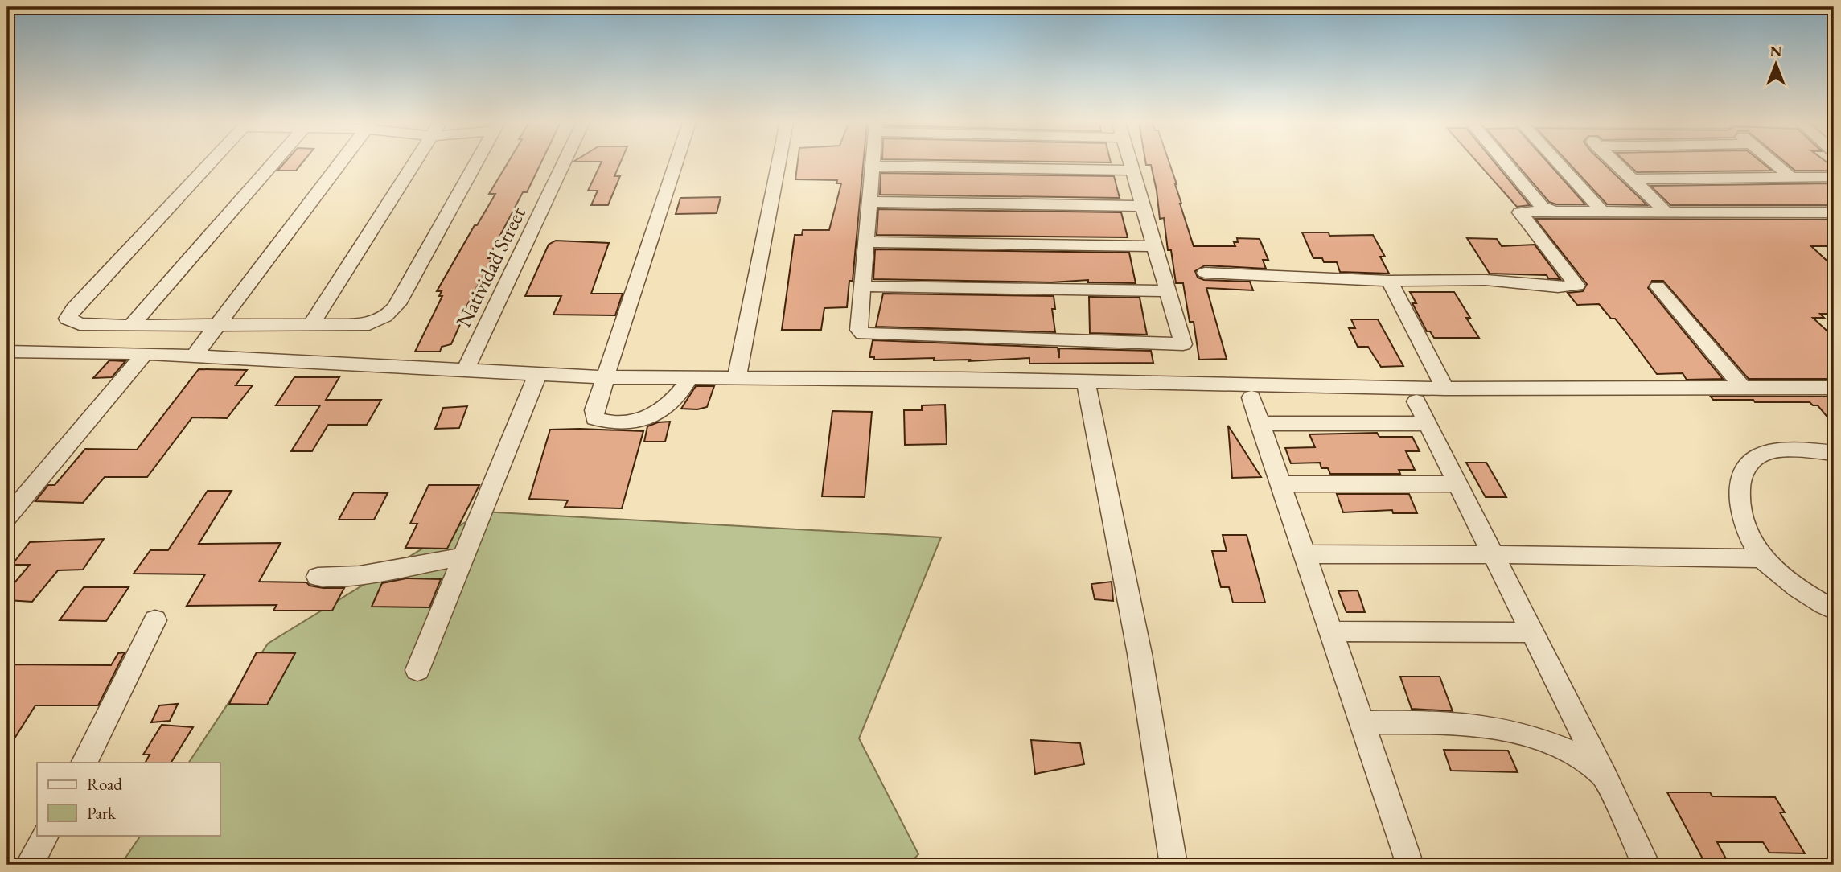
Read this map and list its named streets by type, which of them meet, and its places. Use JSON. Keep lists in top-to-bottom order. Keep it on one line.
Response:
{"streets":{"street":["Natividad Street"]},"legend":["Road","Park"],"north":"top"}
